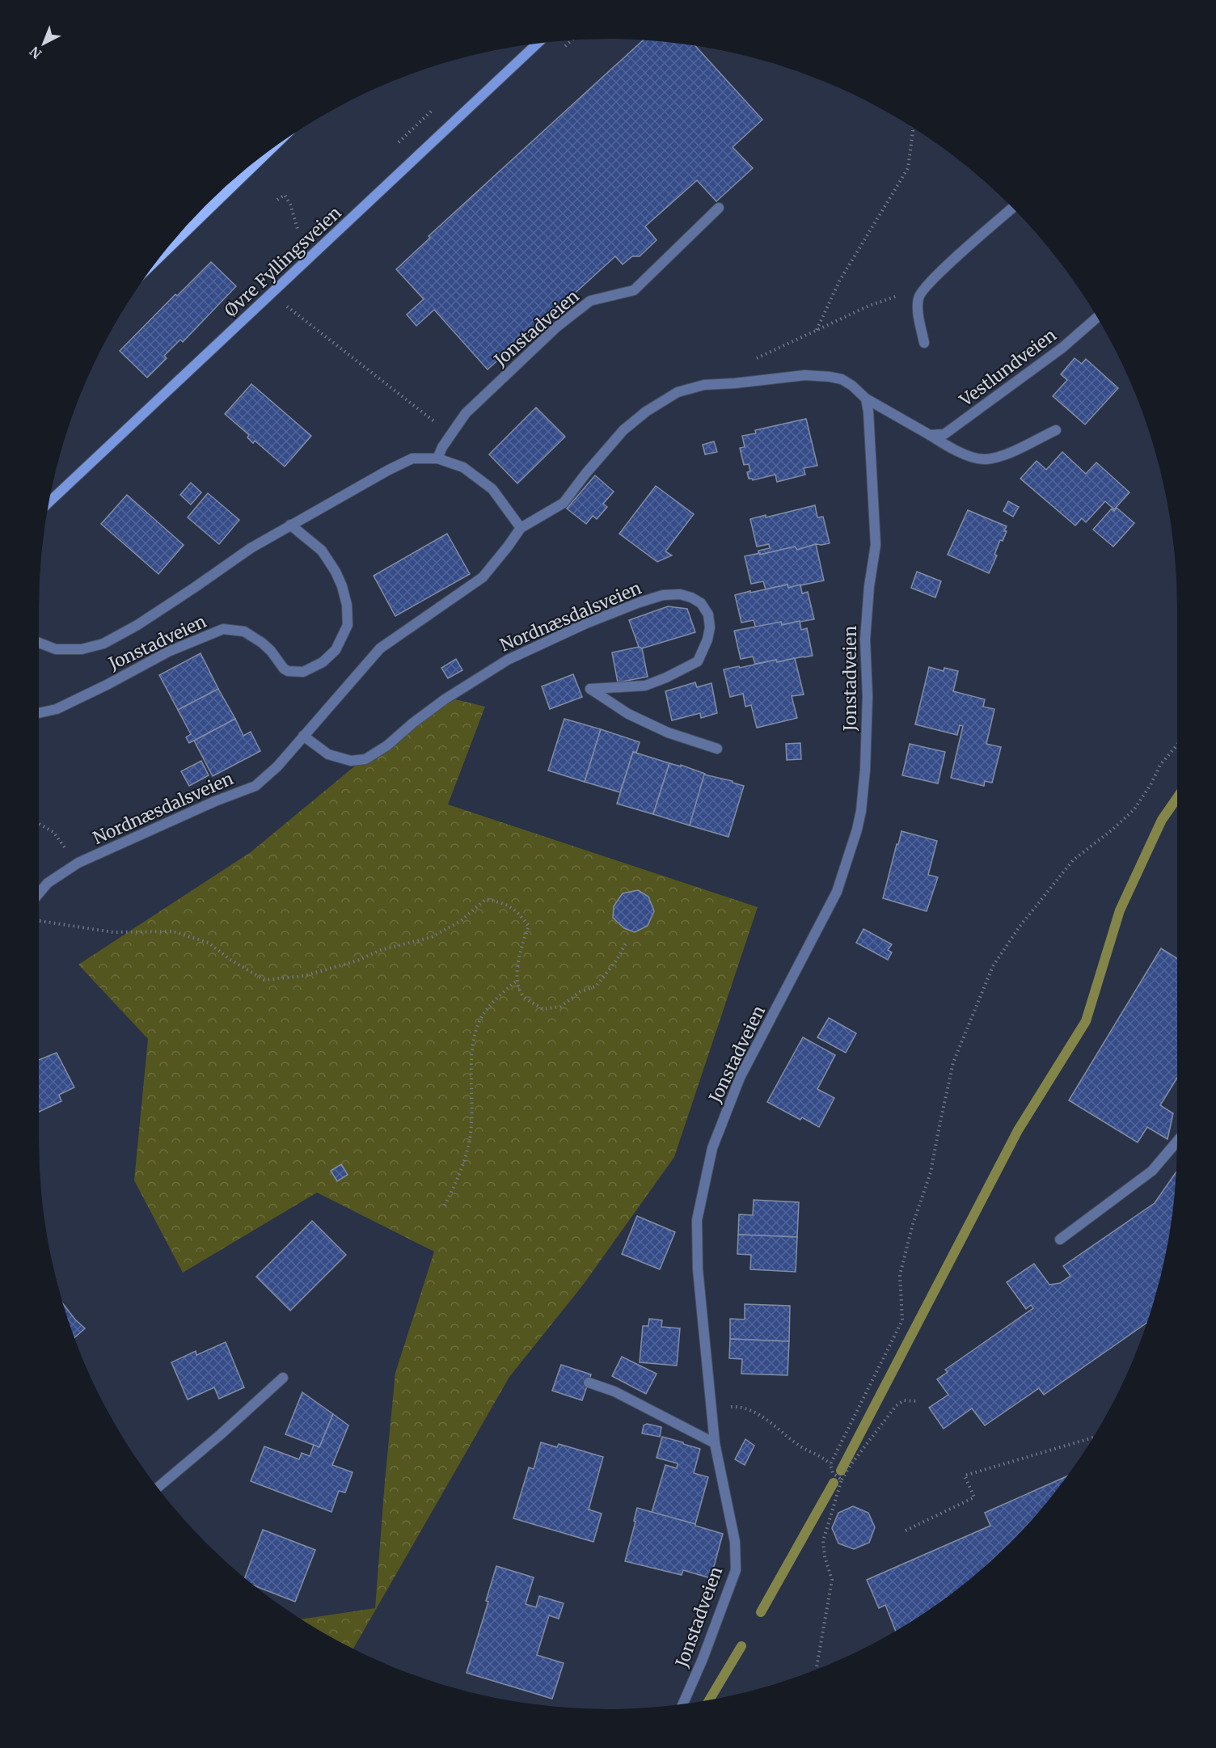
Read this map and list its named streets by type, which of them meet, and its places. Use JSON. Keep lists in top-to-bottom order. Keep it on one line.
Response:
{"streets":{"main road":["Øvre Fyllingsveien"],"street":["Jonstadveien","Vestlundveien","Nordnæsdalsveien"]},"crossings":[["Jonstadveien","Nordnæsdalsveien"]],"north":"bottom left"}
